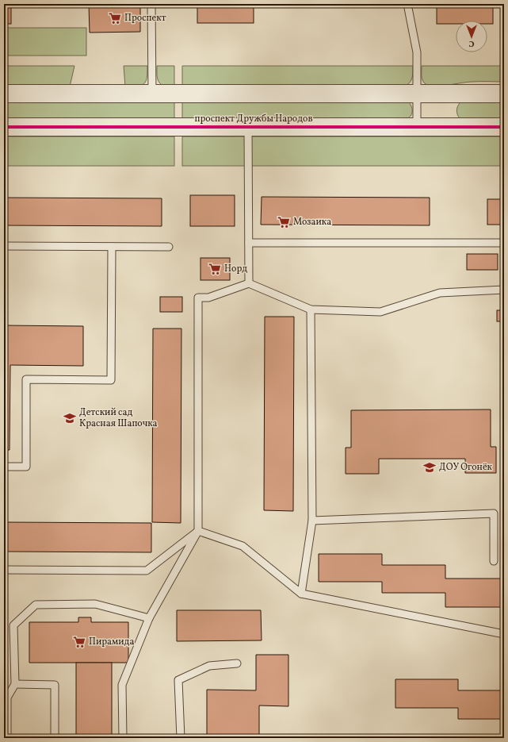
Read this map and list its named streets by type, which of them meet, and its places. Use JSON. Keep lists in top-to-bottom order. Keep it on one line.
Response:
{"streets":{"street":["проспект Дружбы Народов"]},"places":{"supermarket":["Проспект","Мозаика","Норд","Пирамида"],"school or university":["Детский сад Красная Шапочка","ДОУ Огонёк"]},"north":"bottom"}
